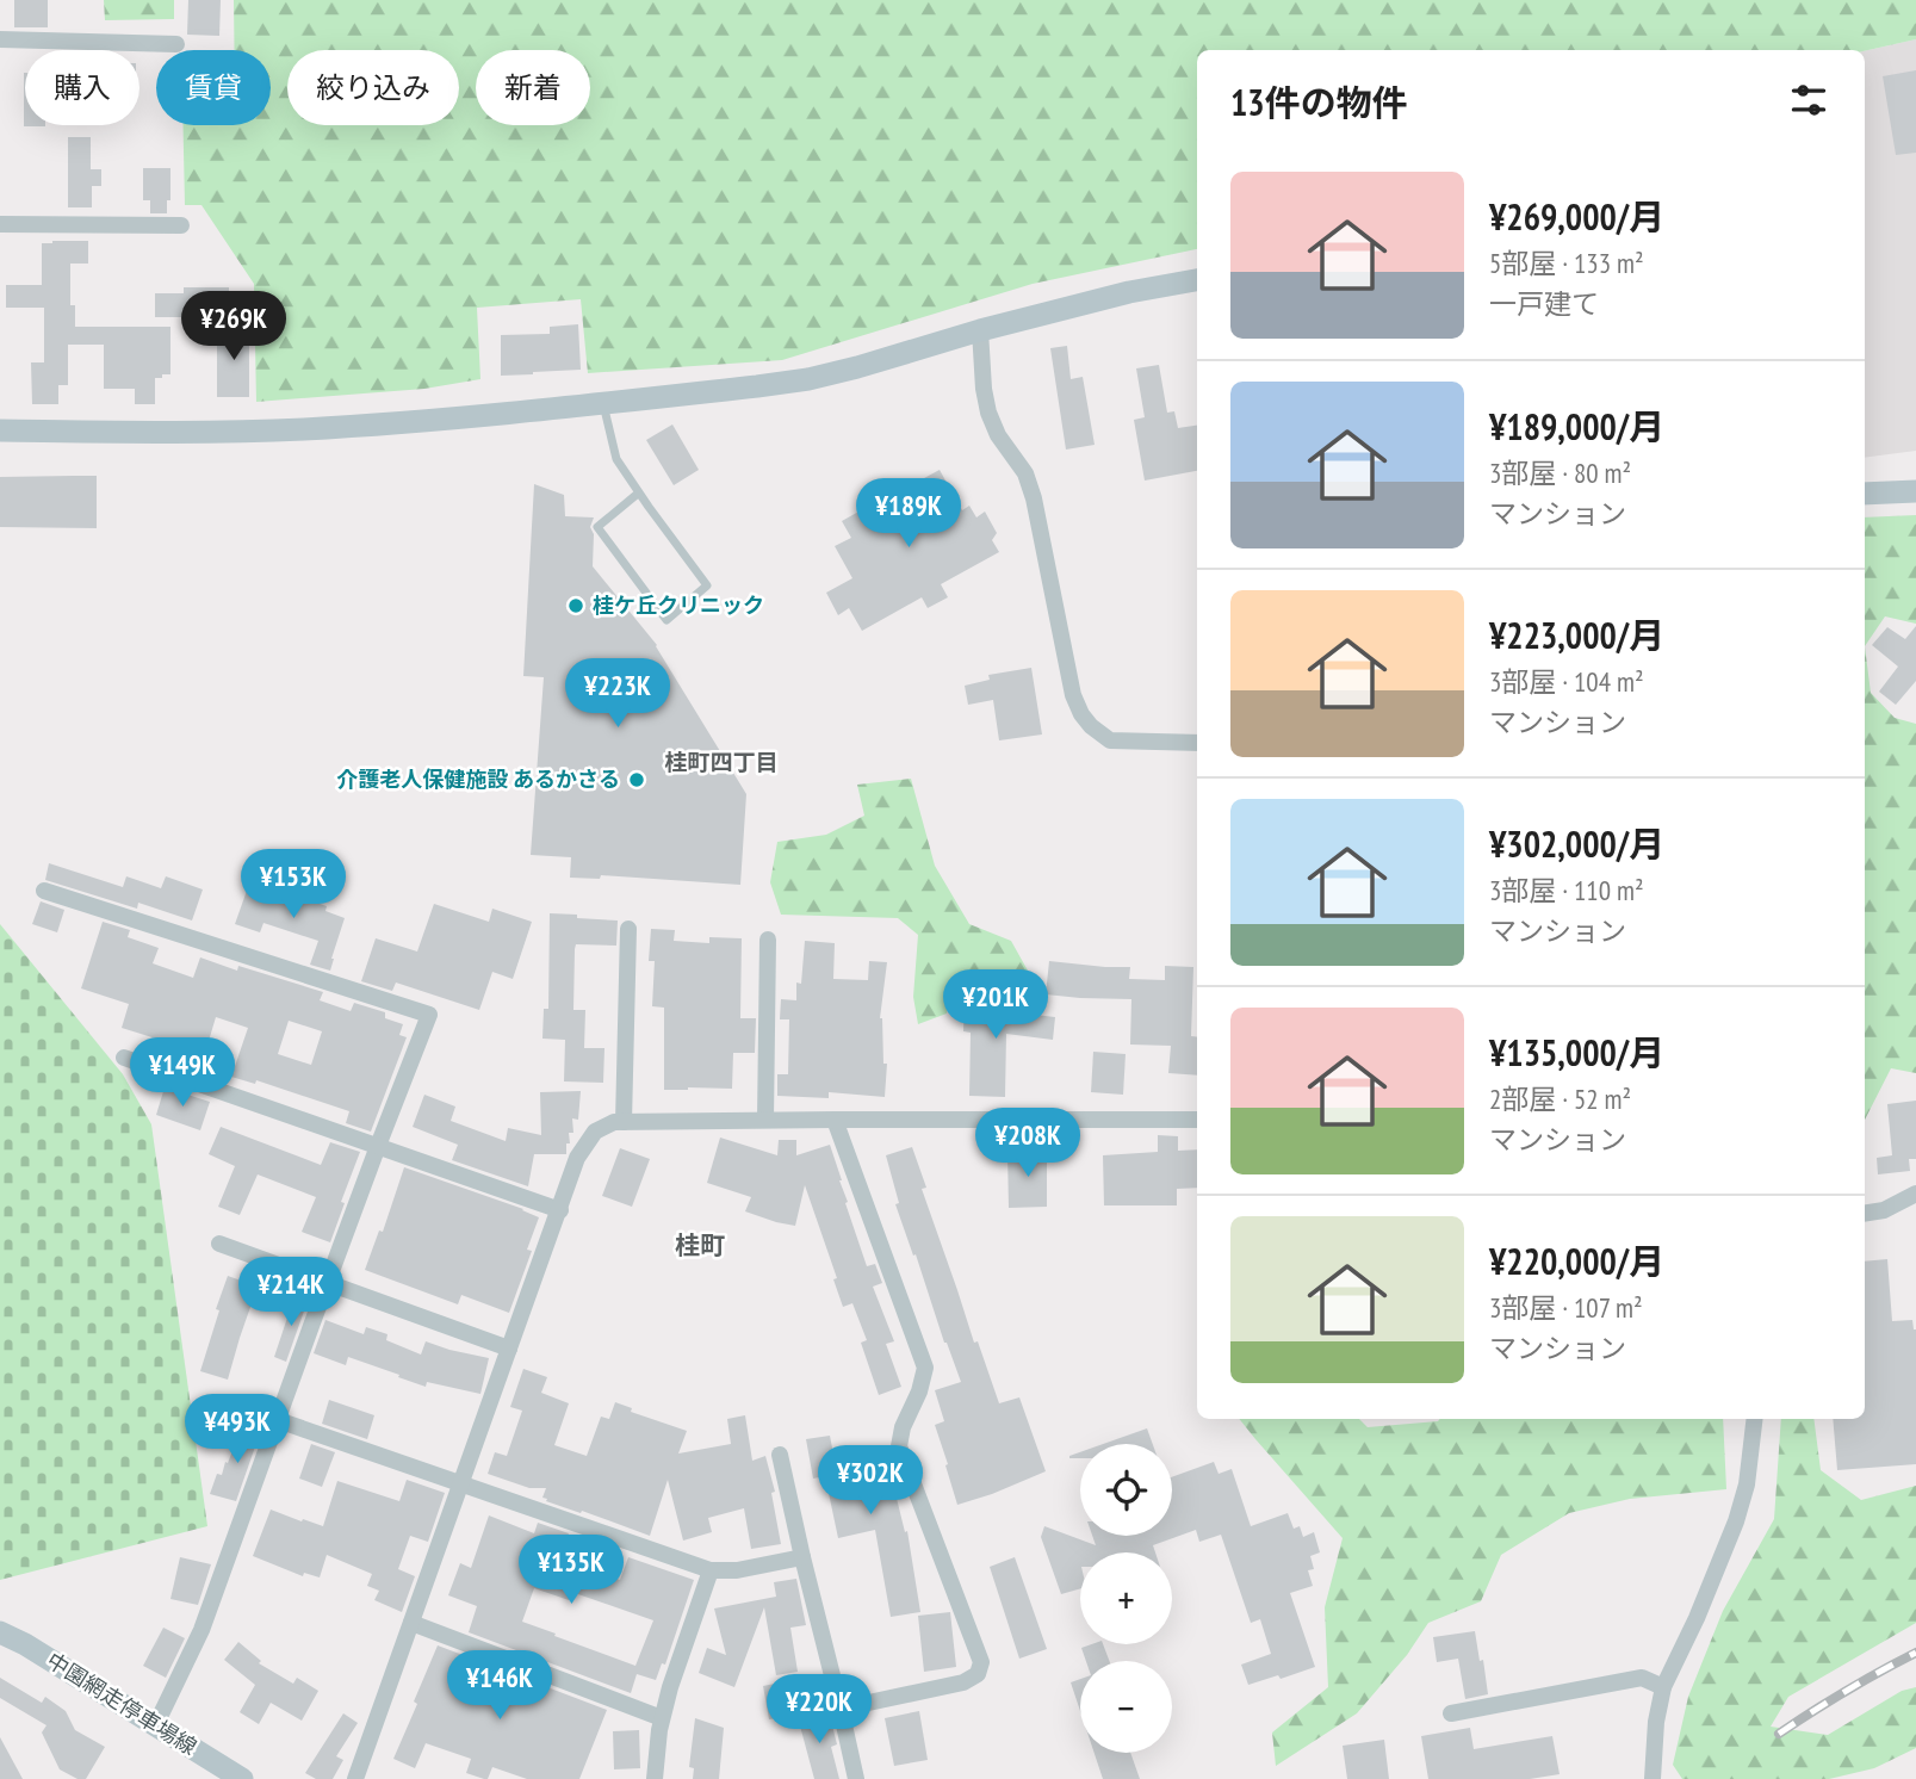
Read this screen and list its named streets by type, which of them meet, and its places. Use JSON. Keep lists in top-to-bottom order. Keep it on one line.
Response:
{"streets":{"street":["中園網走停車場線"]},"districts":["桂町四丁目","桂町"],"places":["桂ケ丘クリニック","介護老人保健施設 あるかさる"],"page":{"chip":["購入","賃貸","絞り込み","新着"],"heading":"13件の物件","list":[{"name":"¥269,000/月","note":"5部屋 · 133 m² · 一戸建て"},{"name":"¥189,000/月","note":"3部屋 · 80 m² · マンション"},{"name":"¥223,000/月","note":"3部屋 · 104 m² · マンション"},{"name":"¥302,000/月","note":"3部屋 · 110 m² · マンション"},{"name":"¥135,000/月","note":"2部屋 · 52 m² · マンション"},{"name":"¥220,000/月","note":"3部屋 · 107 m² · マンション"}],"price":["¥269K","¥189K","¥223K","¥153K","¥201K","¥149K","¥208K","¥214K","¥493K","¥302K","¥135K","¥146K","¥220K"],"map_buttons":["+","−"]}}
